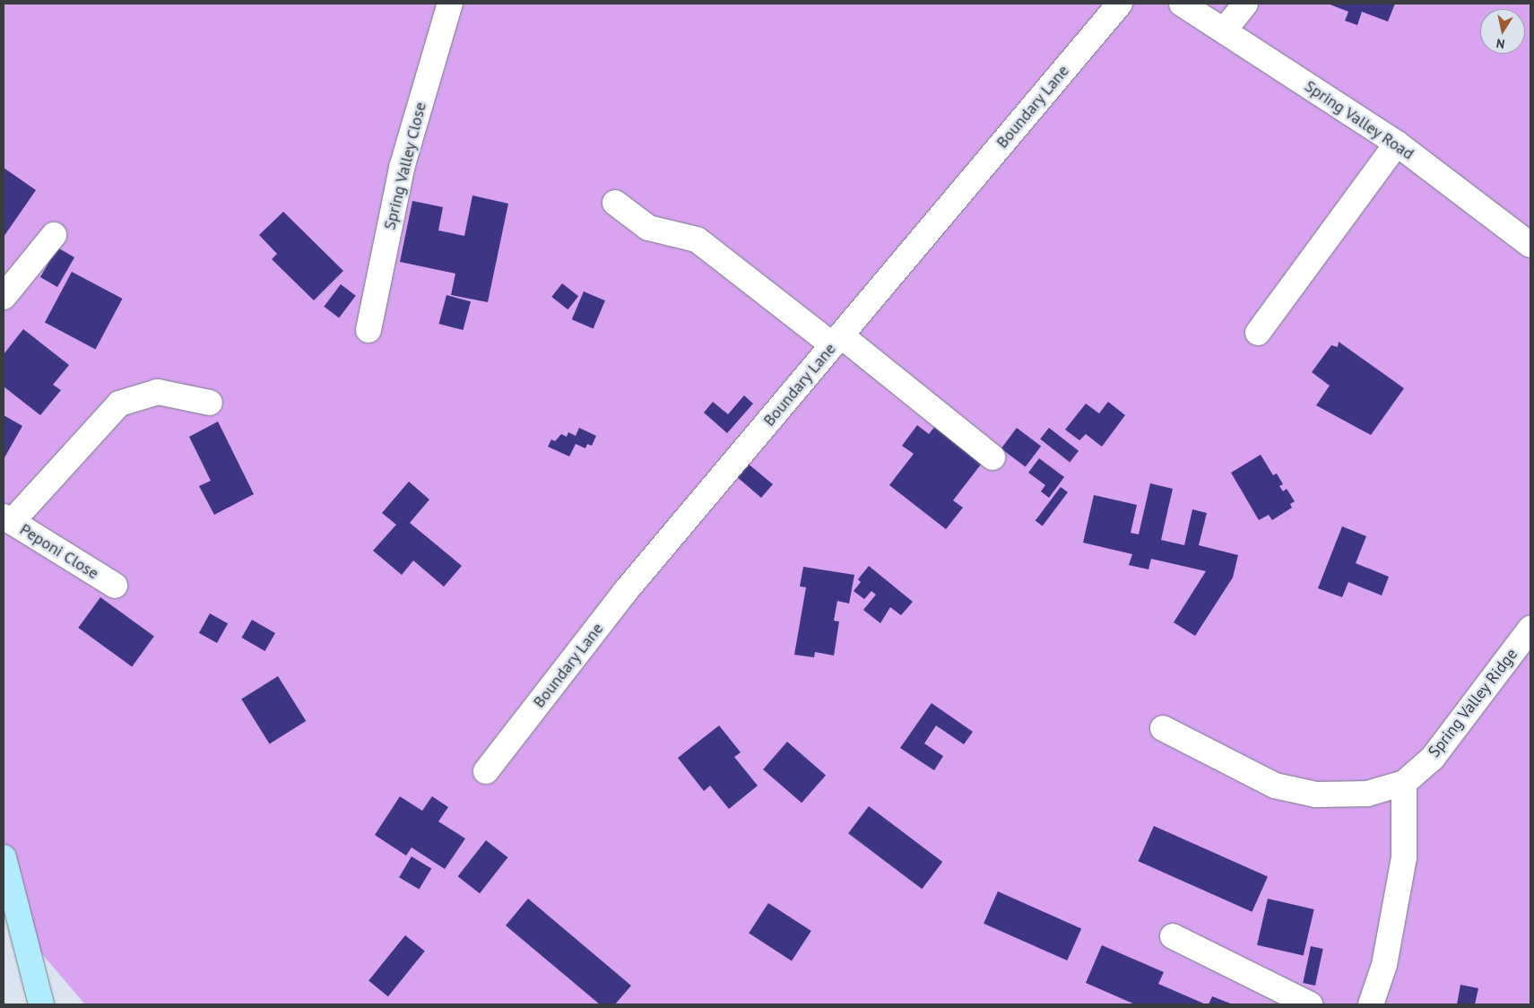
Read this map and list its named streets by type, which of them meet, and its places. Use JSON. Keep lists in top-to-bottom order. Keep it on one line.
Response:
{"streets":{"street":["Boundary Lane","Spring Valley Road","Spring Valley Close","Peponi Close","Spring Valley Ridge"]},"north":"bottom"}
